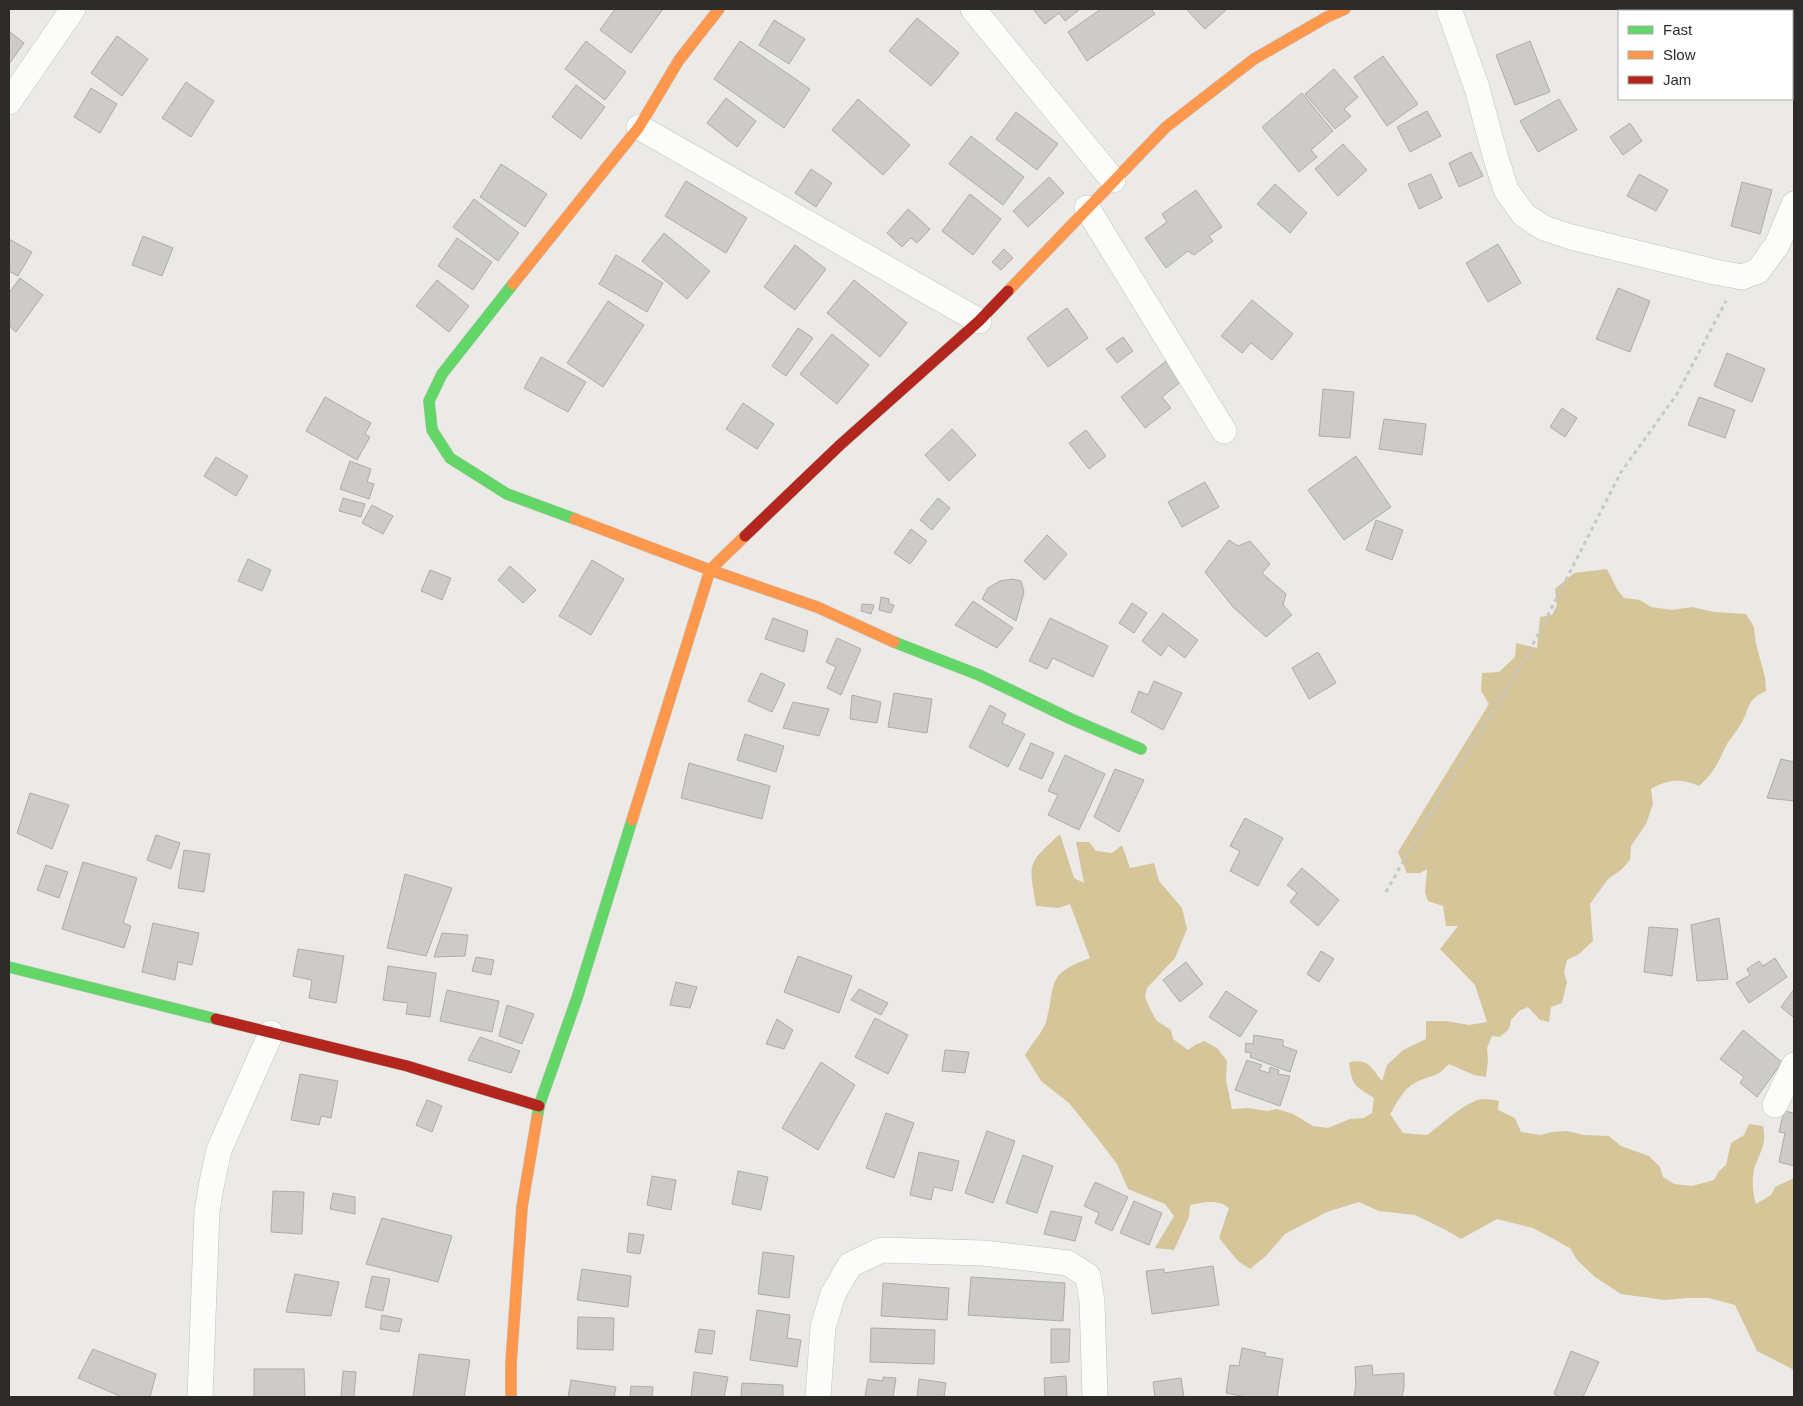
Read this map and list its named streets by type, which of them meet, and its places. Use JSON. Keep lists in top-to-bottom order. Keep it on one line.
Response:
{"legend":["Fast","Slow","Jam"]}
